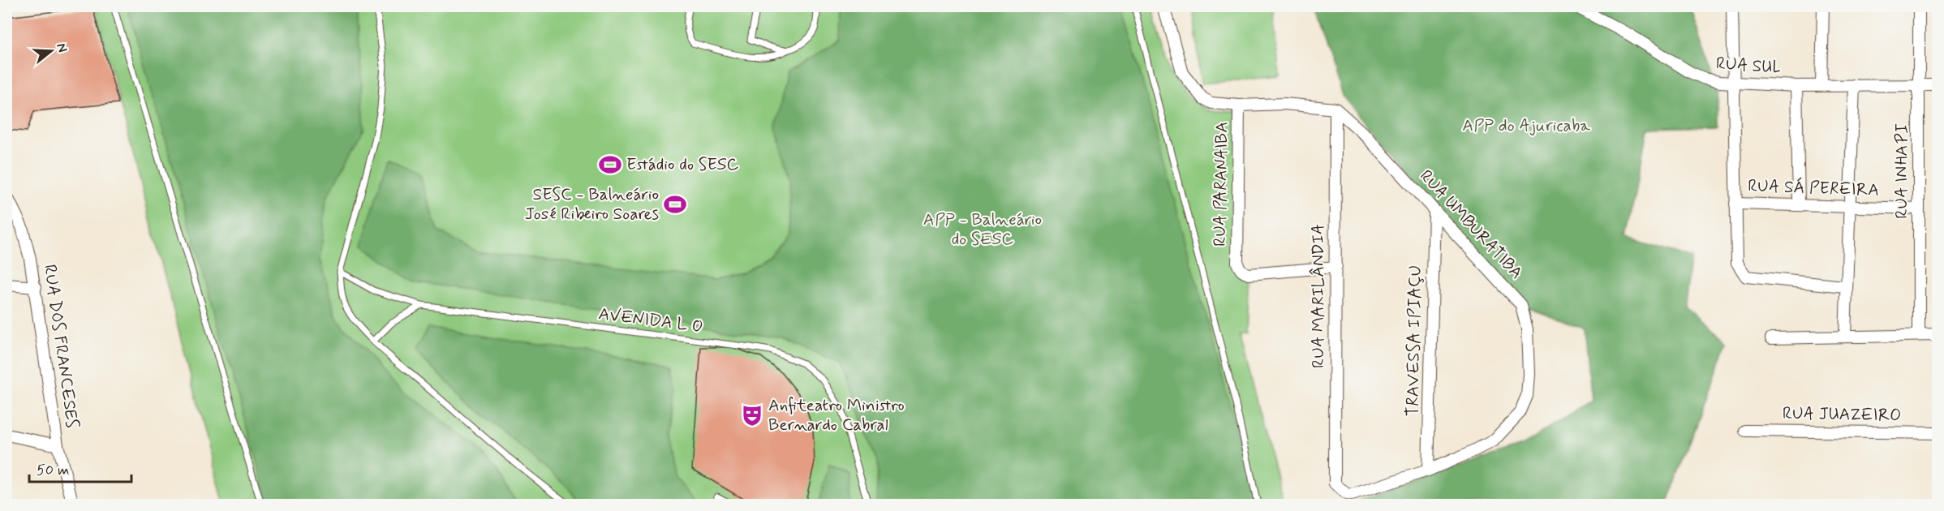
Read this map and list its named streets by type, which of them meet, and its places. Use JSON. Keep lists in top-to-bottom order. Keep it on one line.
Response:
{"streets":{"street":["RUA SUL","RUA INHAPI","RUA PARANAIBA","RUA SÁ PEREIRA","RUA UMBURATIBA","RUA MARILÂNDIA","TRAVESSA IPIAÇU","RUA DOS FRANCESES","RUA JUAZEIRO"],"lane":["AVENIDA L O"]},"crossings":[["RUA SUL","RUA INHAPI"],["RUA INHAPI","RUA SÁ PEREIRA"],["RUA PARANAIBA","RUA MARILÂNDIA"],["RUA UMBURATIBA","RUA MARILÂNDIA"],["RUA UMBURATIBA","TRAVESSA IPIAÇU"]],"parks":["APP do Ajuricaba","APP - Balneário do SESC"],"places":{"sports":["Estádio do SESC","SESC - Balneário José Ribeiro Soares"],"theatre":["Anfiteatro Ministro Bernardo Cabral"]},"scale_bar":"50 m","north":"right"}
